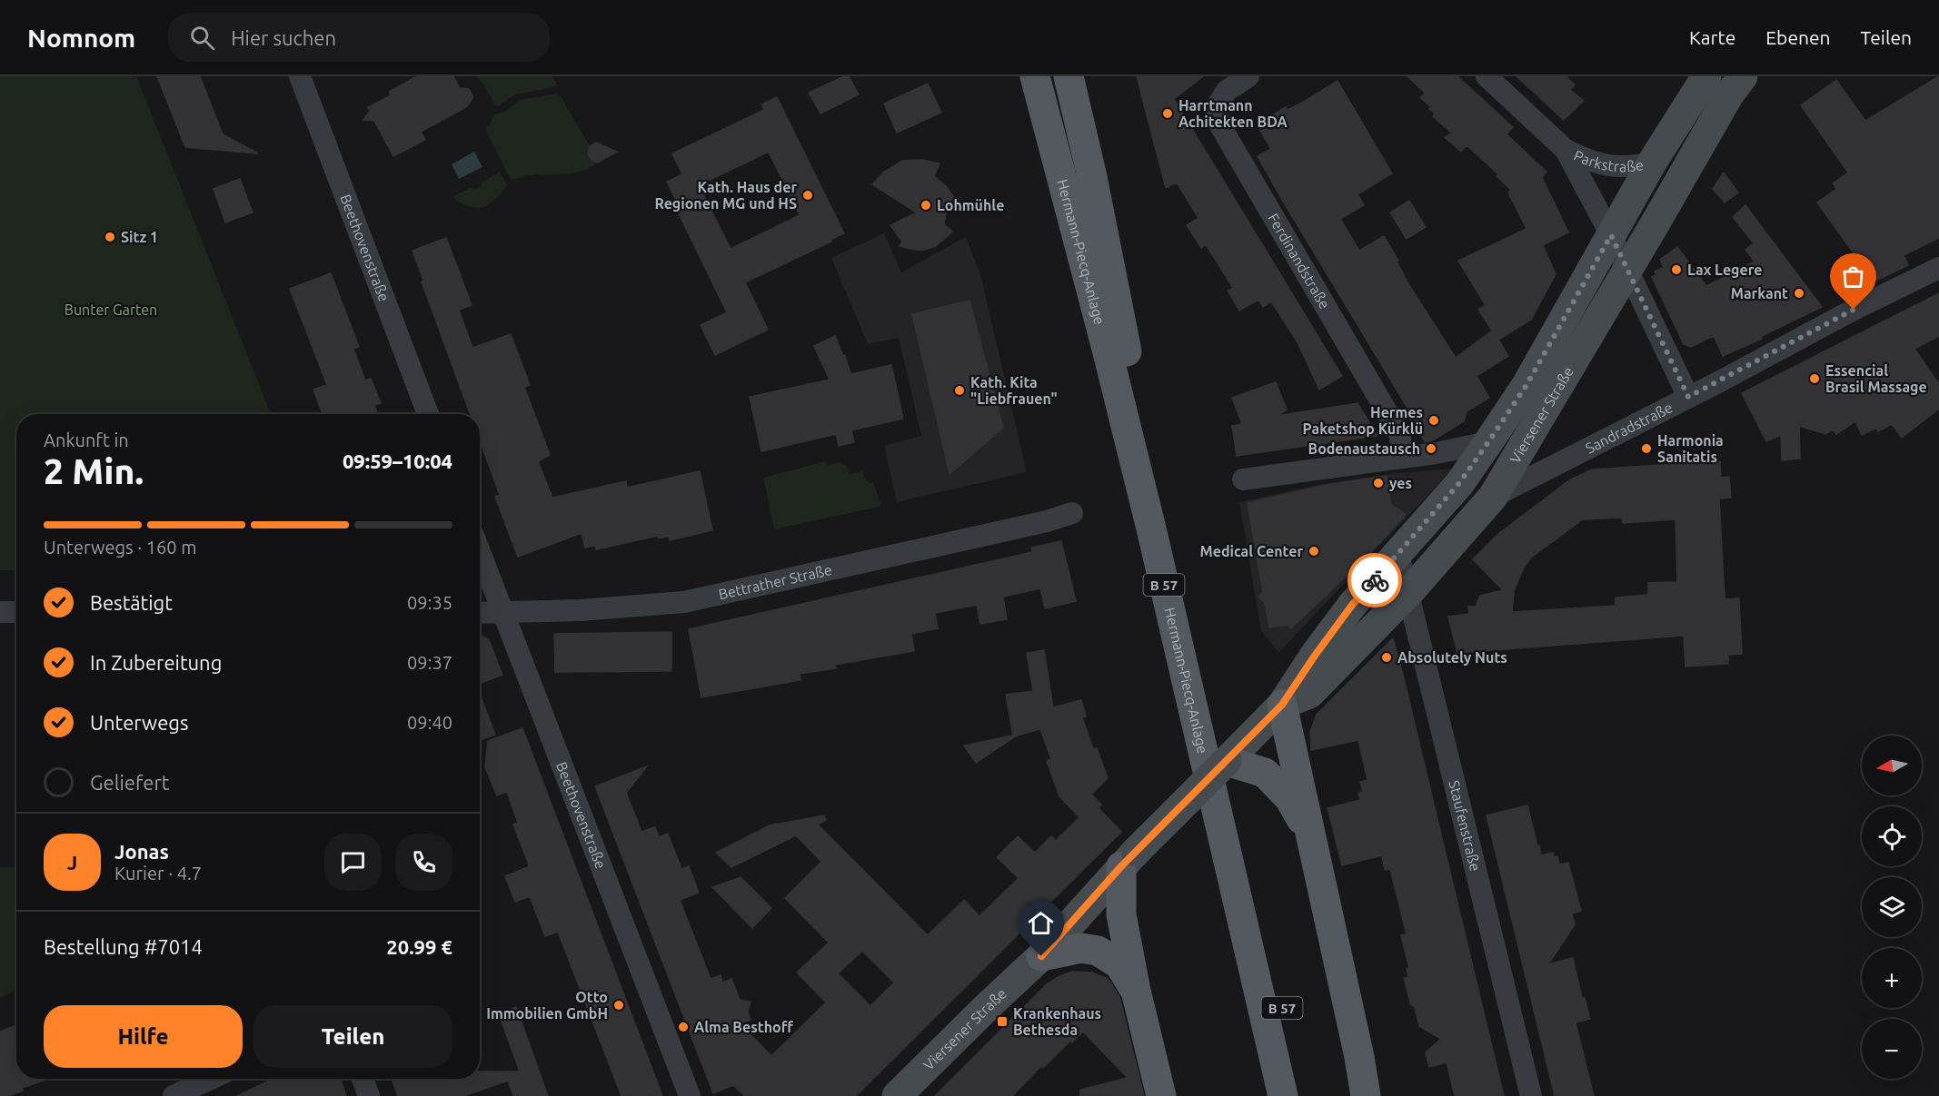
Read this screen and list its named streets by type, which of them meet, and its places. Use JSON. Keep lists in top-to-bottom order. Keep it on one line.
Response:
{"streets":{"main road":["Hermann-Piecq-Anlage","Viersener Straße","B 57"],"street":["Parkstraße","Beethovenstraße","Ferdinandstraße","Sandradstraße","Bettrather Straße","Staufenstraße"]},"crossings":[["Parkstraße","Viersener Straße"],["Parkstraße","Sandradstraße"],["Beethovenstraße","Bettrather Straße"],["Viersener Straße","Sandradstraße"],["Viersener Straße","Staufenstraße"]],"parks":["Bunter Garten"],"places":{"other":["Harrtmann Achitekten BDA","Kath. Haus der Regionen MG und HS","Lohmühle","Sitz 1","Lax Legere","Markant","Essencial Brasil Massage","Kath. Kita \"Liebfrauen\"","Hermes Paketshop Kürklü","Bodenaustausch","Harmonia Sanitatis","yes","Medical Center","Absolutely Nuts","Otto Immobilien GmbH","Alma Besthoff"],"transit":["Krankenhaus Bethesda"]},"north":"left","page":{"header":"Nomnom","search":"Hier suchen","nav":["Karte","Ebenen","Teilen"],"heading":["2 Min.","Ankunft in","09:59–10:04"],"panel":["Jonas","Kurier · 4.7","Bestellung #7014","20.99 €"],"bar":"Unterwegs · 160 m","list":[["Bestätigt","09:35"],["In Zubereitung","09:37"],["Unterwegs","09:40"],"Geliefert"],"map_buttons":["+","−"],"round":"J","buttons":["Hilfe","Teilen"]}}
